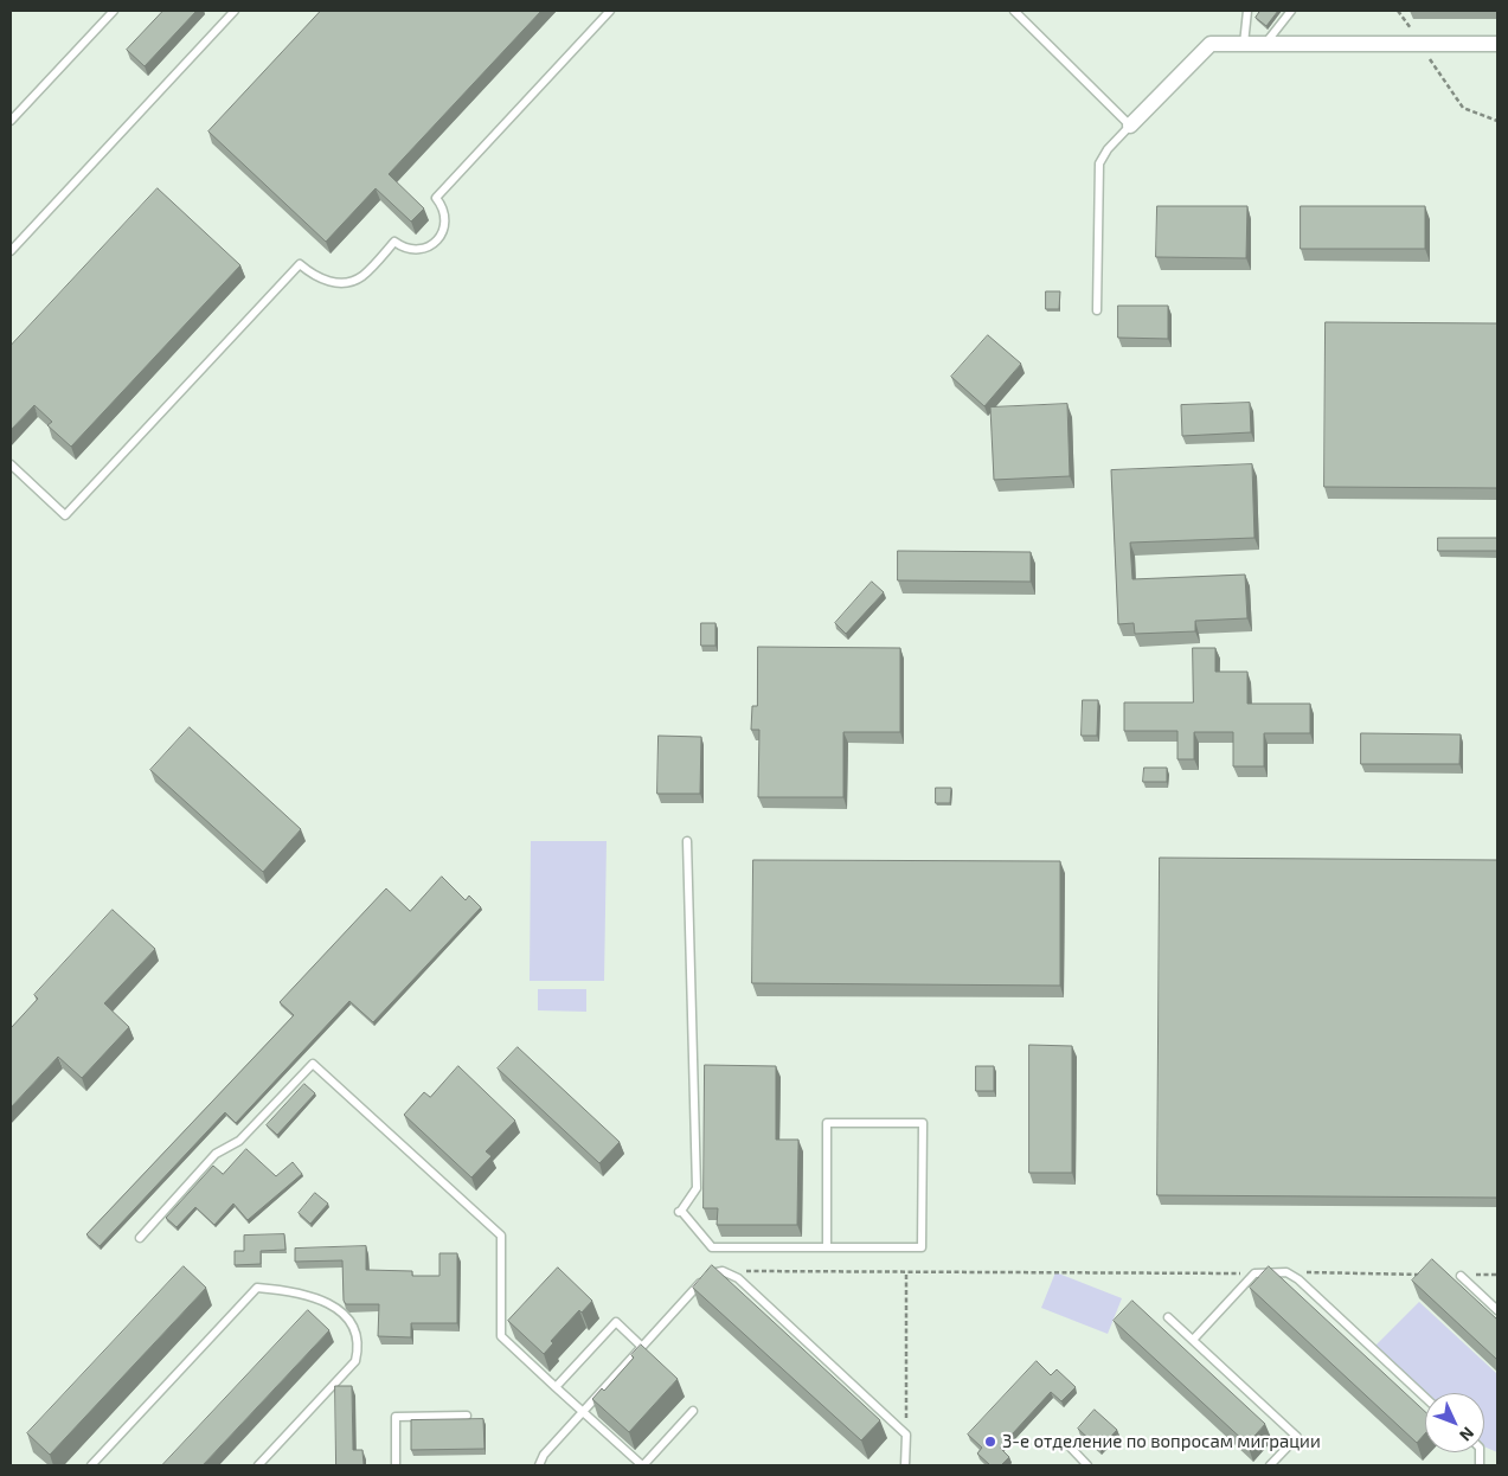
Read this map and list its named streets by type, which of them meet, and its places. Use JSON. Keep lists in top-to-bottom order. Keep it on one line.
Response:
{"places":["3-е отделение по вопросам миграции"],"north":"bottom right"}
